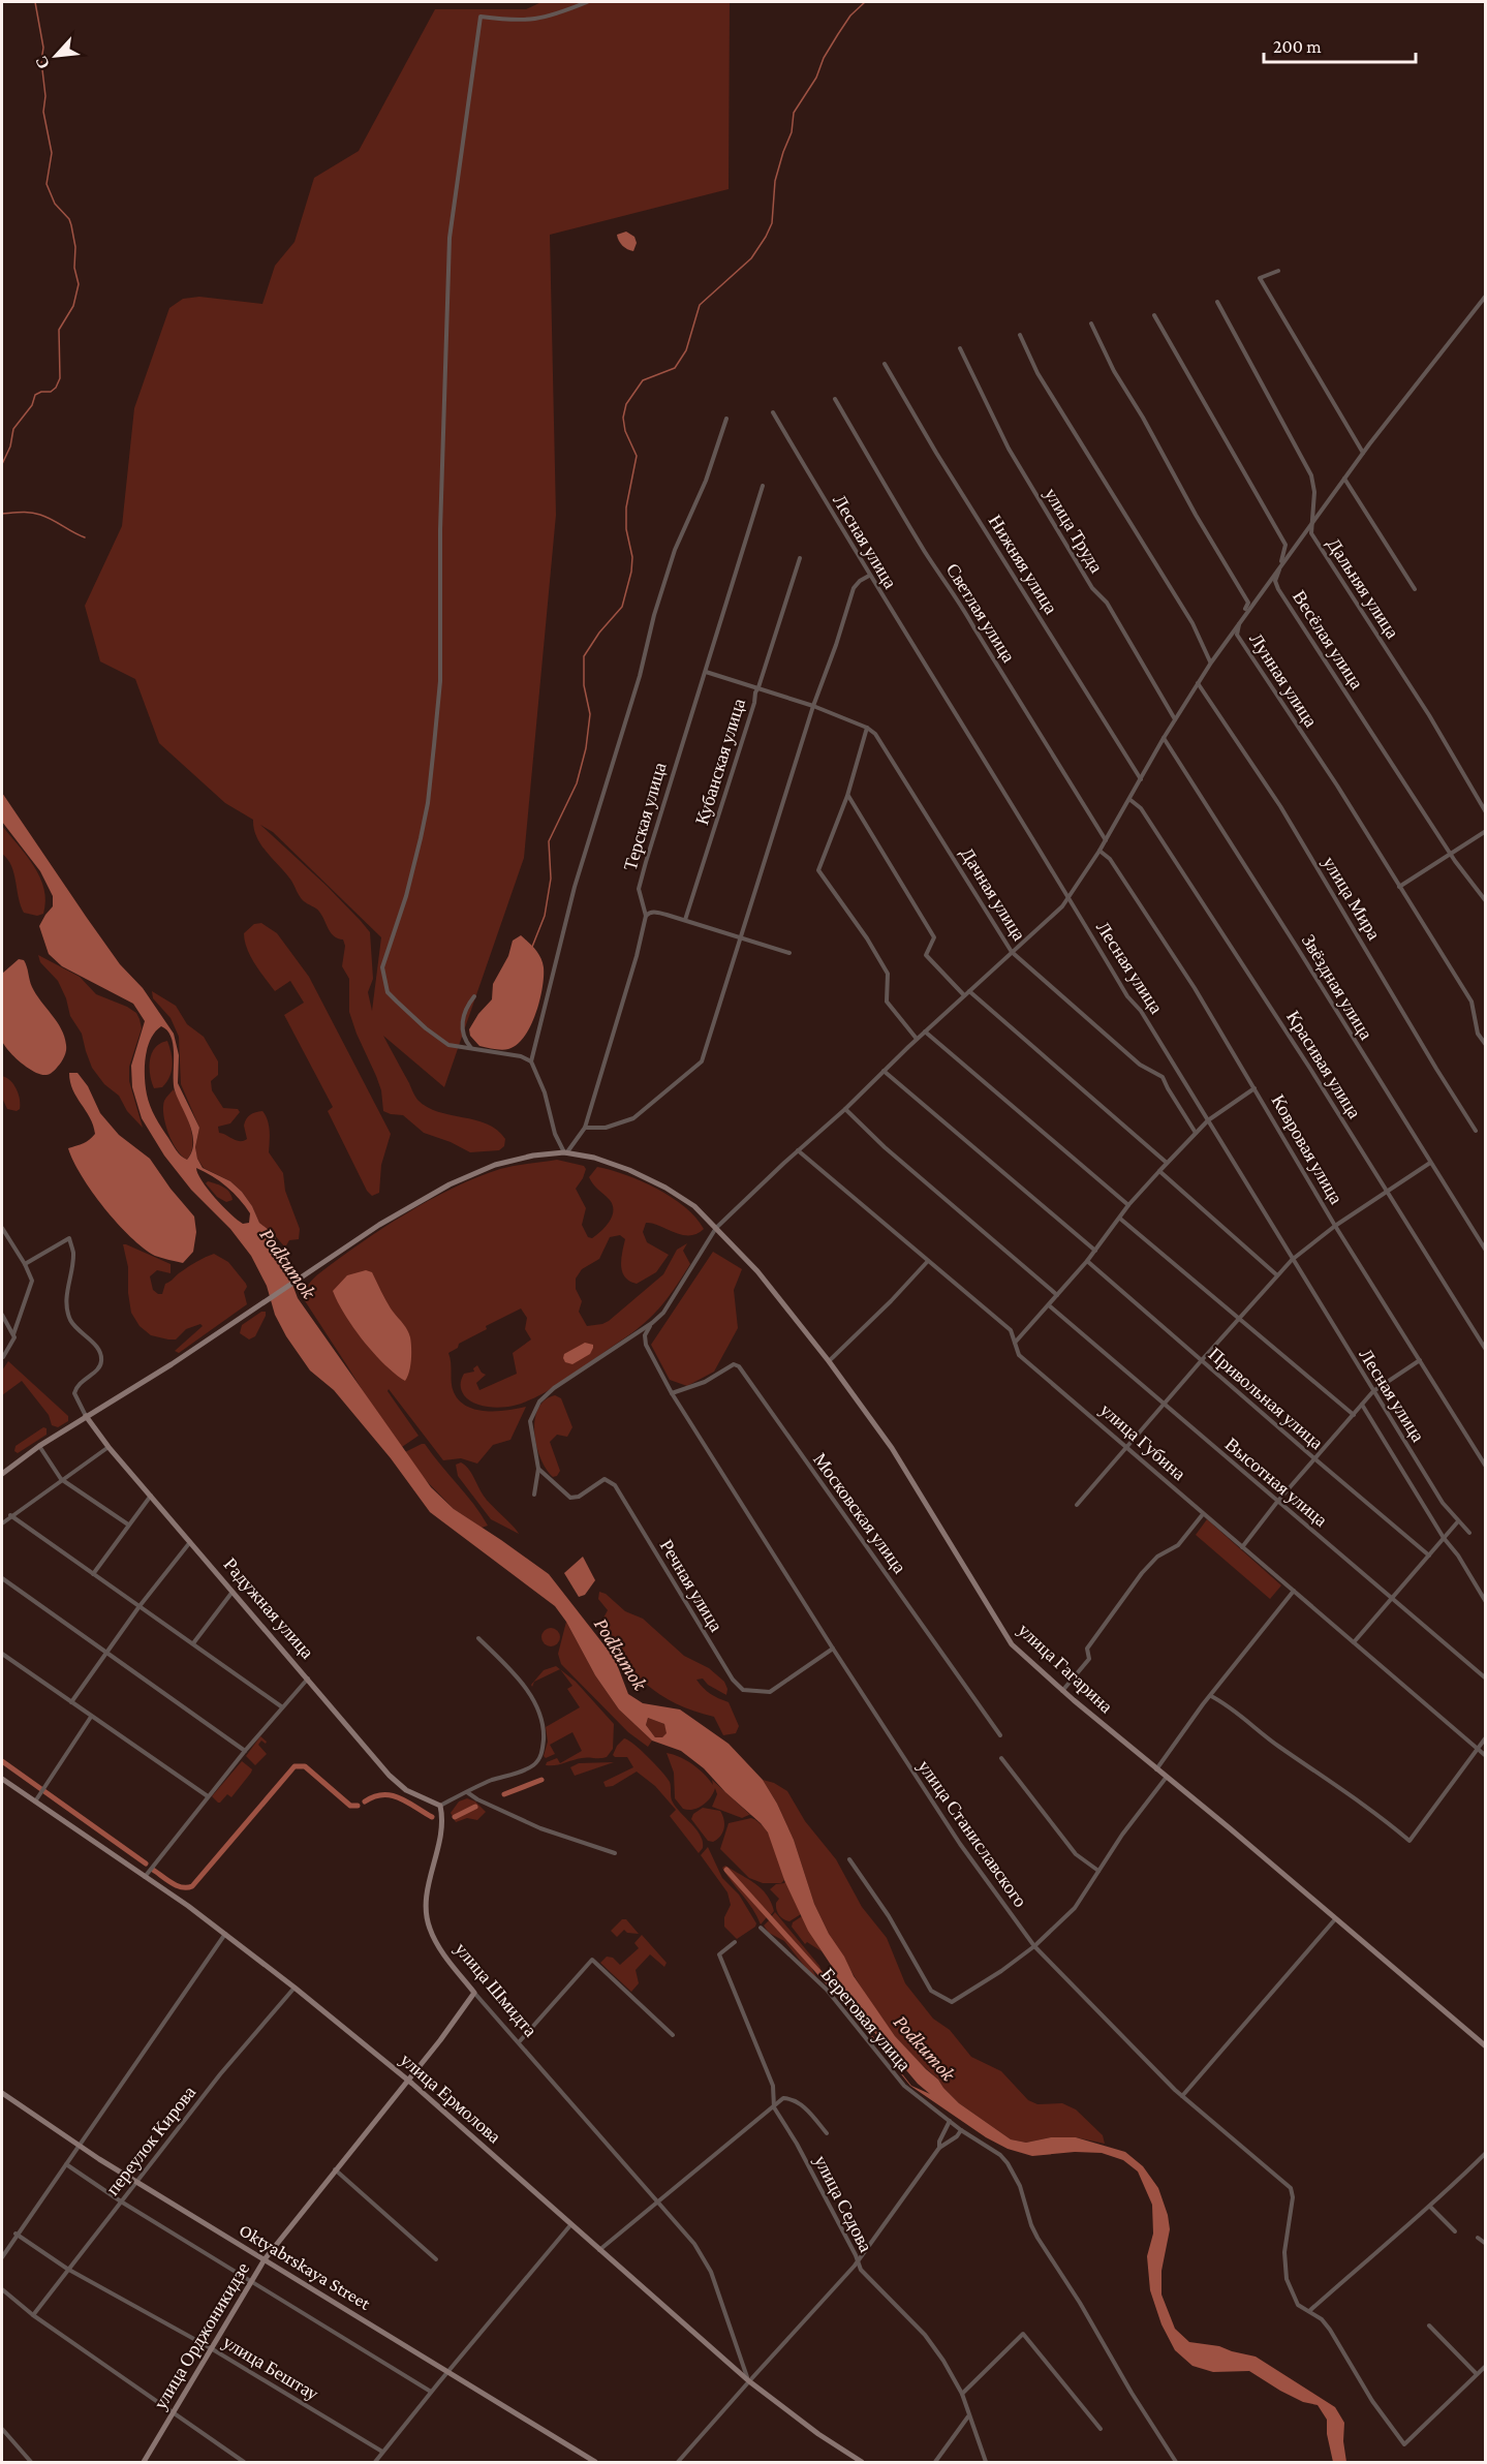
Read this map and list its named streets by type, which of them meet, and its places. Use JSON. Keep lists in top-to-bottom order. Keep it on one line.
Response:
{"streets":{"street":["улица Труда","Лесная улица","Нижняя улица","Дальняя улица","Светлая улица","Весёлая улица","Лунная улица","Кубанская улица","Терская улица","Дачная улица","улица Мира","Звёздная улица","Красивая улица","Ковровая улица","Привольная улица","улица Губина","Высотная улица","Московская улица","Речная улица","Радужная улица","улица Гагарина","улица Станиславского","улица Шмидта","Береговая улица","улица Ермолова","переулок Кирова","улица Седова","Oktyabrskaya Street","улица Орджоникидзе","улица Бештау"]},"crossings":[["Терская улица","улица Гагарина"],["Московская улица","улица Станиславского"],["Речная улица","улица Станиславского"],["Радужная улица","улица Гагарина"],["Радужная улица","улица Шмидта"],["улица Шмидта","улица Ермолова"],["улица Шмидта","улица Орджоникидзе"],["улица Ермолова","переулок Кирова"],["улица Ермолова","улица Орджоникидзе"],["переулок Кирова","Oktyabrskaya Street"],["переулок Кирова","улица Бештау"],["Oktyabrskaya Street","улица Орджоникидзе"],["улица Орджоникидзе","улица Бештау"]],"water":["Podkumok"],"scale_bar":"200 m","north":"bottom left"}
